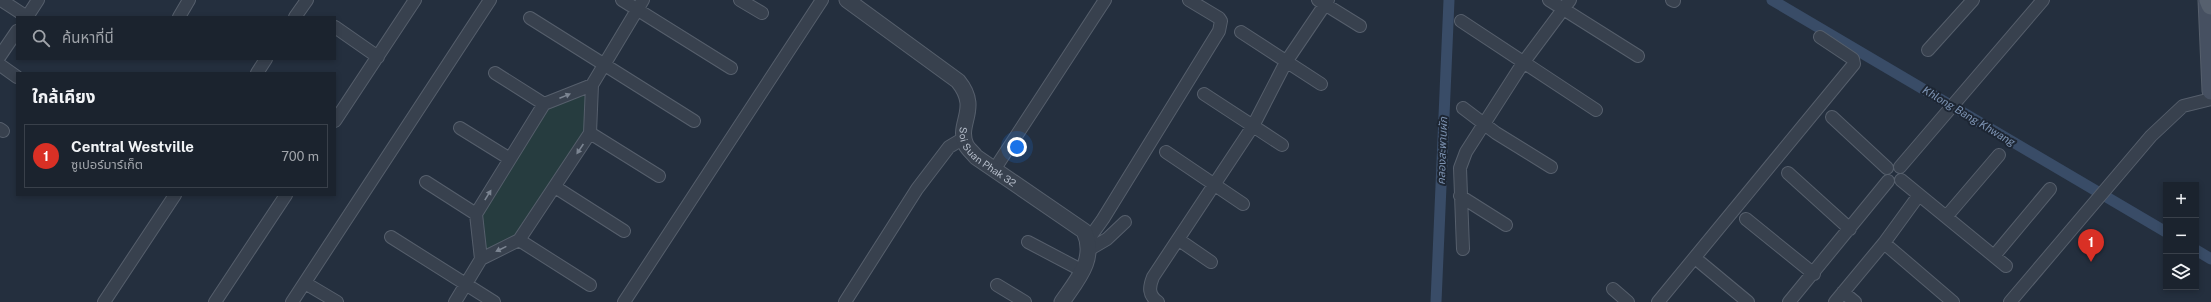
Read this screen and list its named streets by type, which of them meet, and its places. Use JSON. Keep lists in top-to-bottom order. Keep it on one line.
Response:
{"streets":{"street":["Soi Suan Phak 32"]},"water":["Khlong Bang Khwang","คลองสะพานผัก"],"page":{"search":"ค้นหาที่นี่","heading":"ใกล้เคียง","list":[{"mark":"1","name":"Central Westville","note":"ซูเปอร์มาร์เก็ต","value":"700 m"}],"map_buttons":["+","−"],"pins":"1"}}
